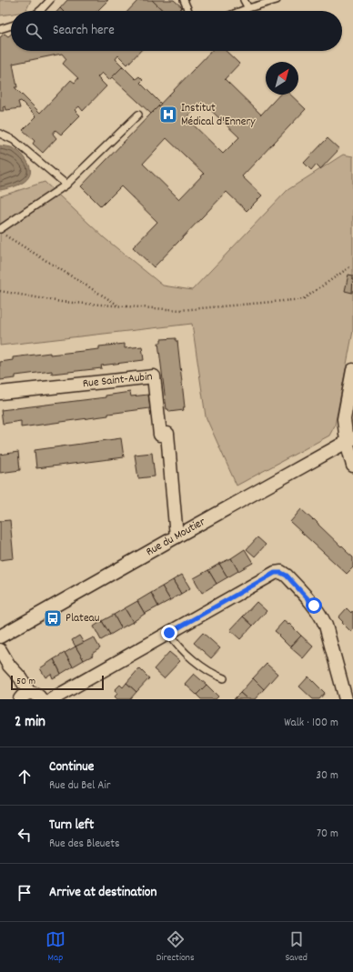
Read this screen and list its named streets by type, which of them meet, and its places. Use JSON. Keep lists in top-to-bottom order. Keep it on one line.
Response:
{"streets":{"street":["Rue Saint-Aubin","Rue du Moutier"]},"crossings":[["Rue Saint-Aubin","Rue du Moutier"]],"places":{"hospital":["Institut Médical d'Ennery"],"bus stop":["Plateau"]},"scale_bar":"50 m","north":"top right","page":{"search":"Search here","scale":"50 m","heading":["2 min","Walk · 100 m"],"list":[["Continue","Rue du Bel Air","30 m"],["Turn left","Rue des Bleuets","70 m"],"Arrive at destination"],"nav":["Map","Directions","Saved"]}}
